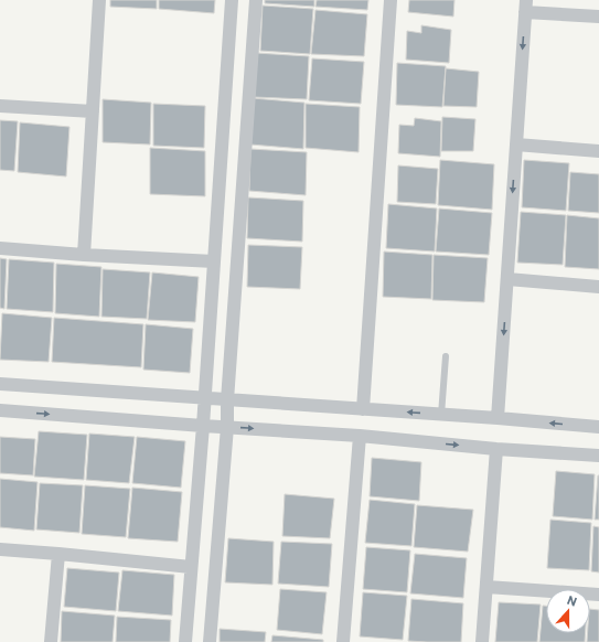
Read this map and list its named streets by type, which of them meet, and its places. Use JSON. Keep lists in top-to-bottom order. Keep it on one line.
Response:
{"north":"top"}
